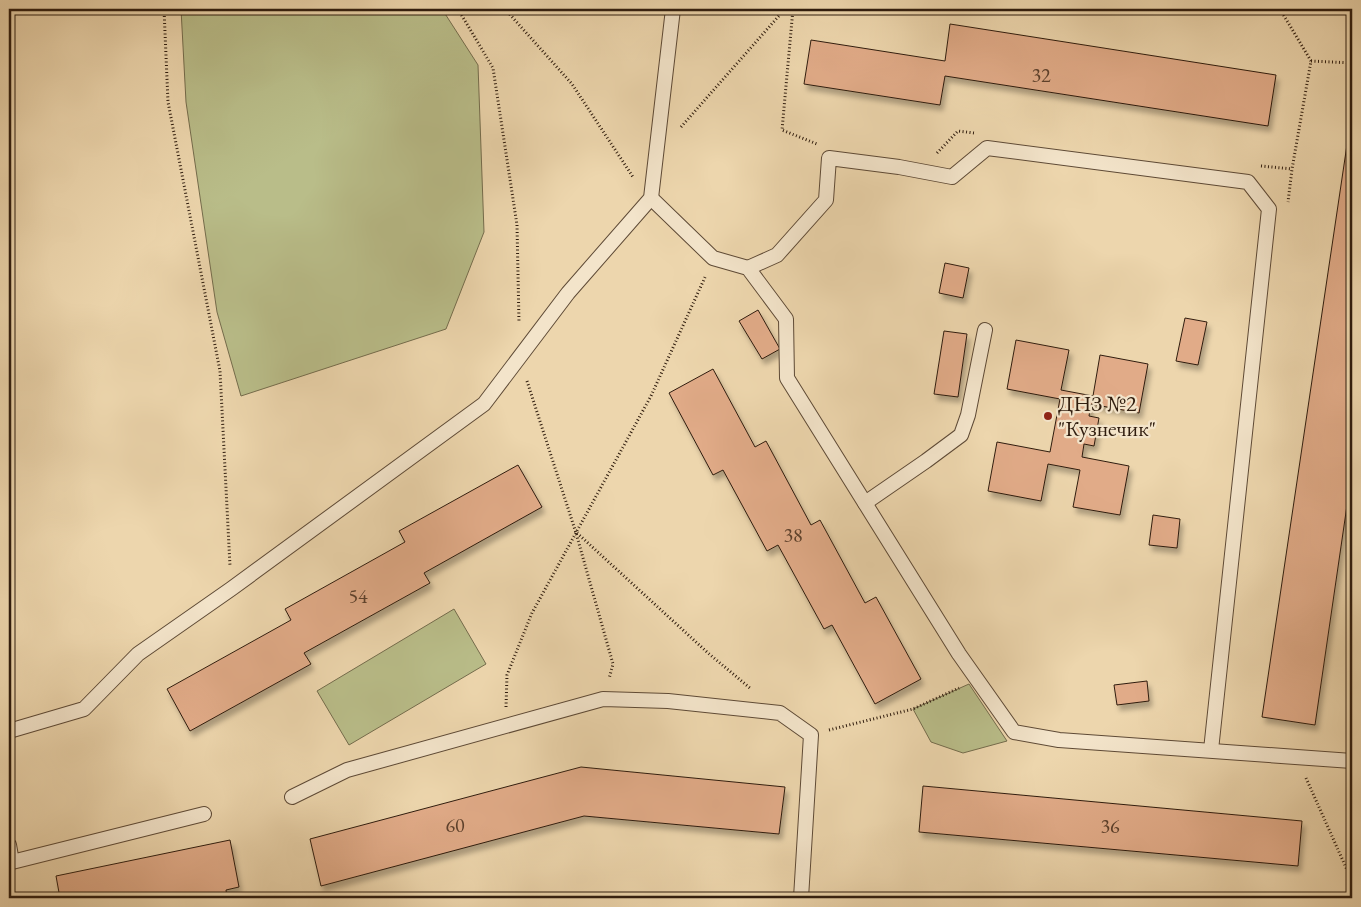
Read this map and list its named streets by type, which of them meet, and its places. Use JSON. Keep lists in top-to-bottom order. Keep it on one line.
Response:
{"places":["ДНЗ №2 \"Кузнечик\""],"house_numbers":["32","38","54","60","36"]}
